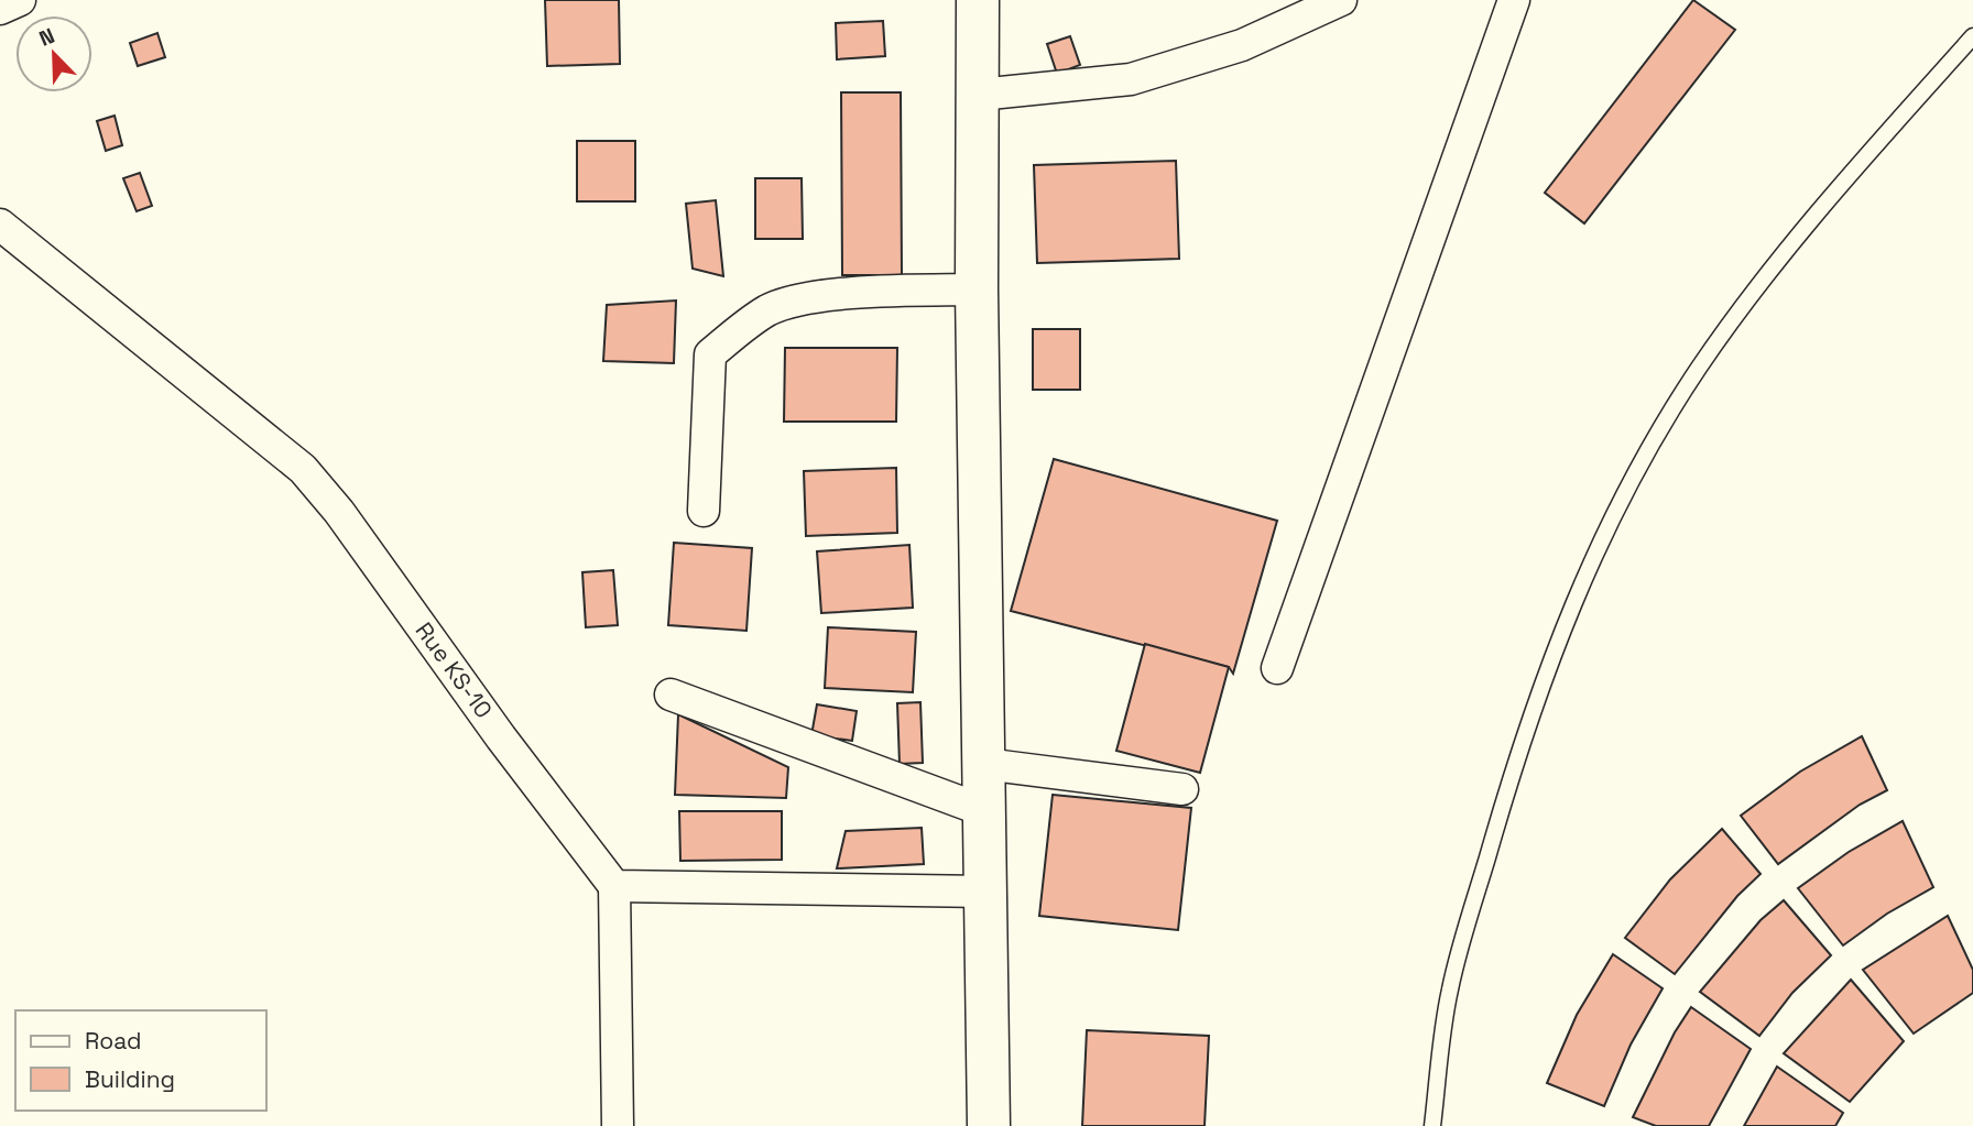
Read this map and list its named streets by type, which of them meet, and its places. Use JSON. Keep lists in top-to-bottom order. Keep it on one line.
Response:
{"streets":{"street":["Rue KS-10"]},"legend":["Road","Building"],"north":"top left"}
